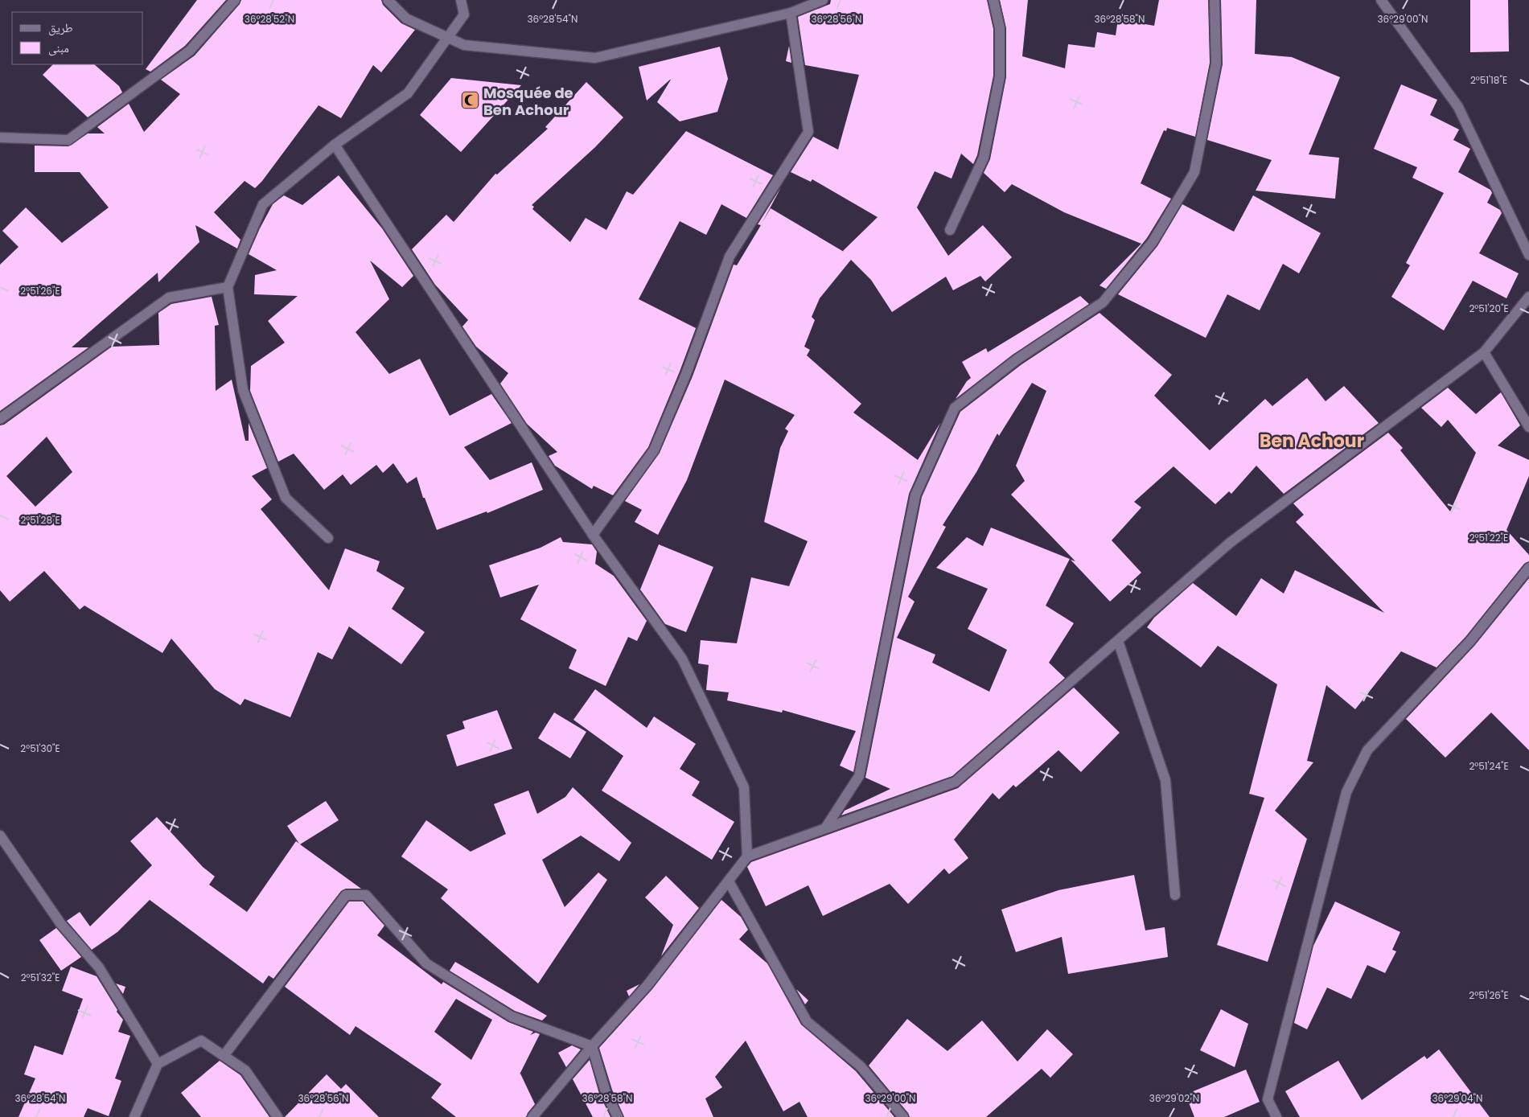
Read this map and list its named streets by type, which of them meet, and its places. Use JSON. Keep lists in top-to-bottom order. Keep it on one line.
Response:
{"districts":["Ben Achour"],"places":{"mosque":["Mosquée de Ben Achour"]},"legend":["طريق","مبنى"],"coordinates":["36°28'54\"N","36°28'56\"N","36°28'58\"N","36°29'00\"N","36°28'52\"N","2°51'18\"E","2°51'26\"E","2°51'20\"E","2°51'28\"E","2°51'22\"E","2°51'30\"E","2°51'24\"E","2°51'32\"E","36°29'02\"N","36°29'04\"N"]}
